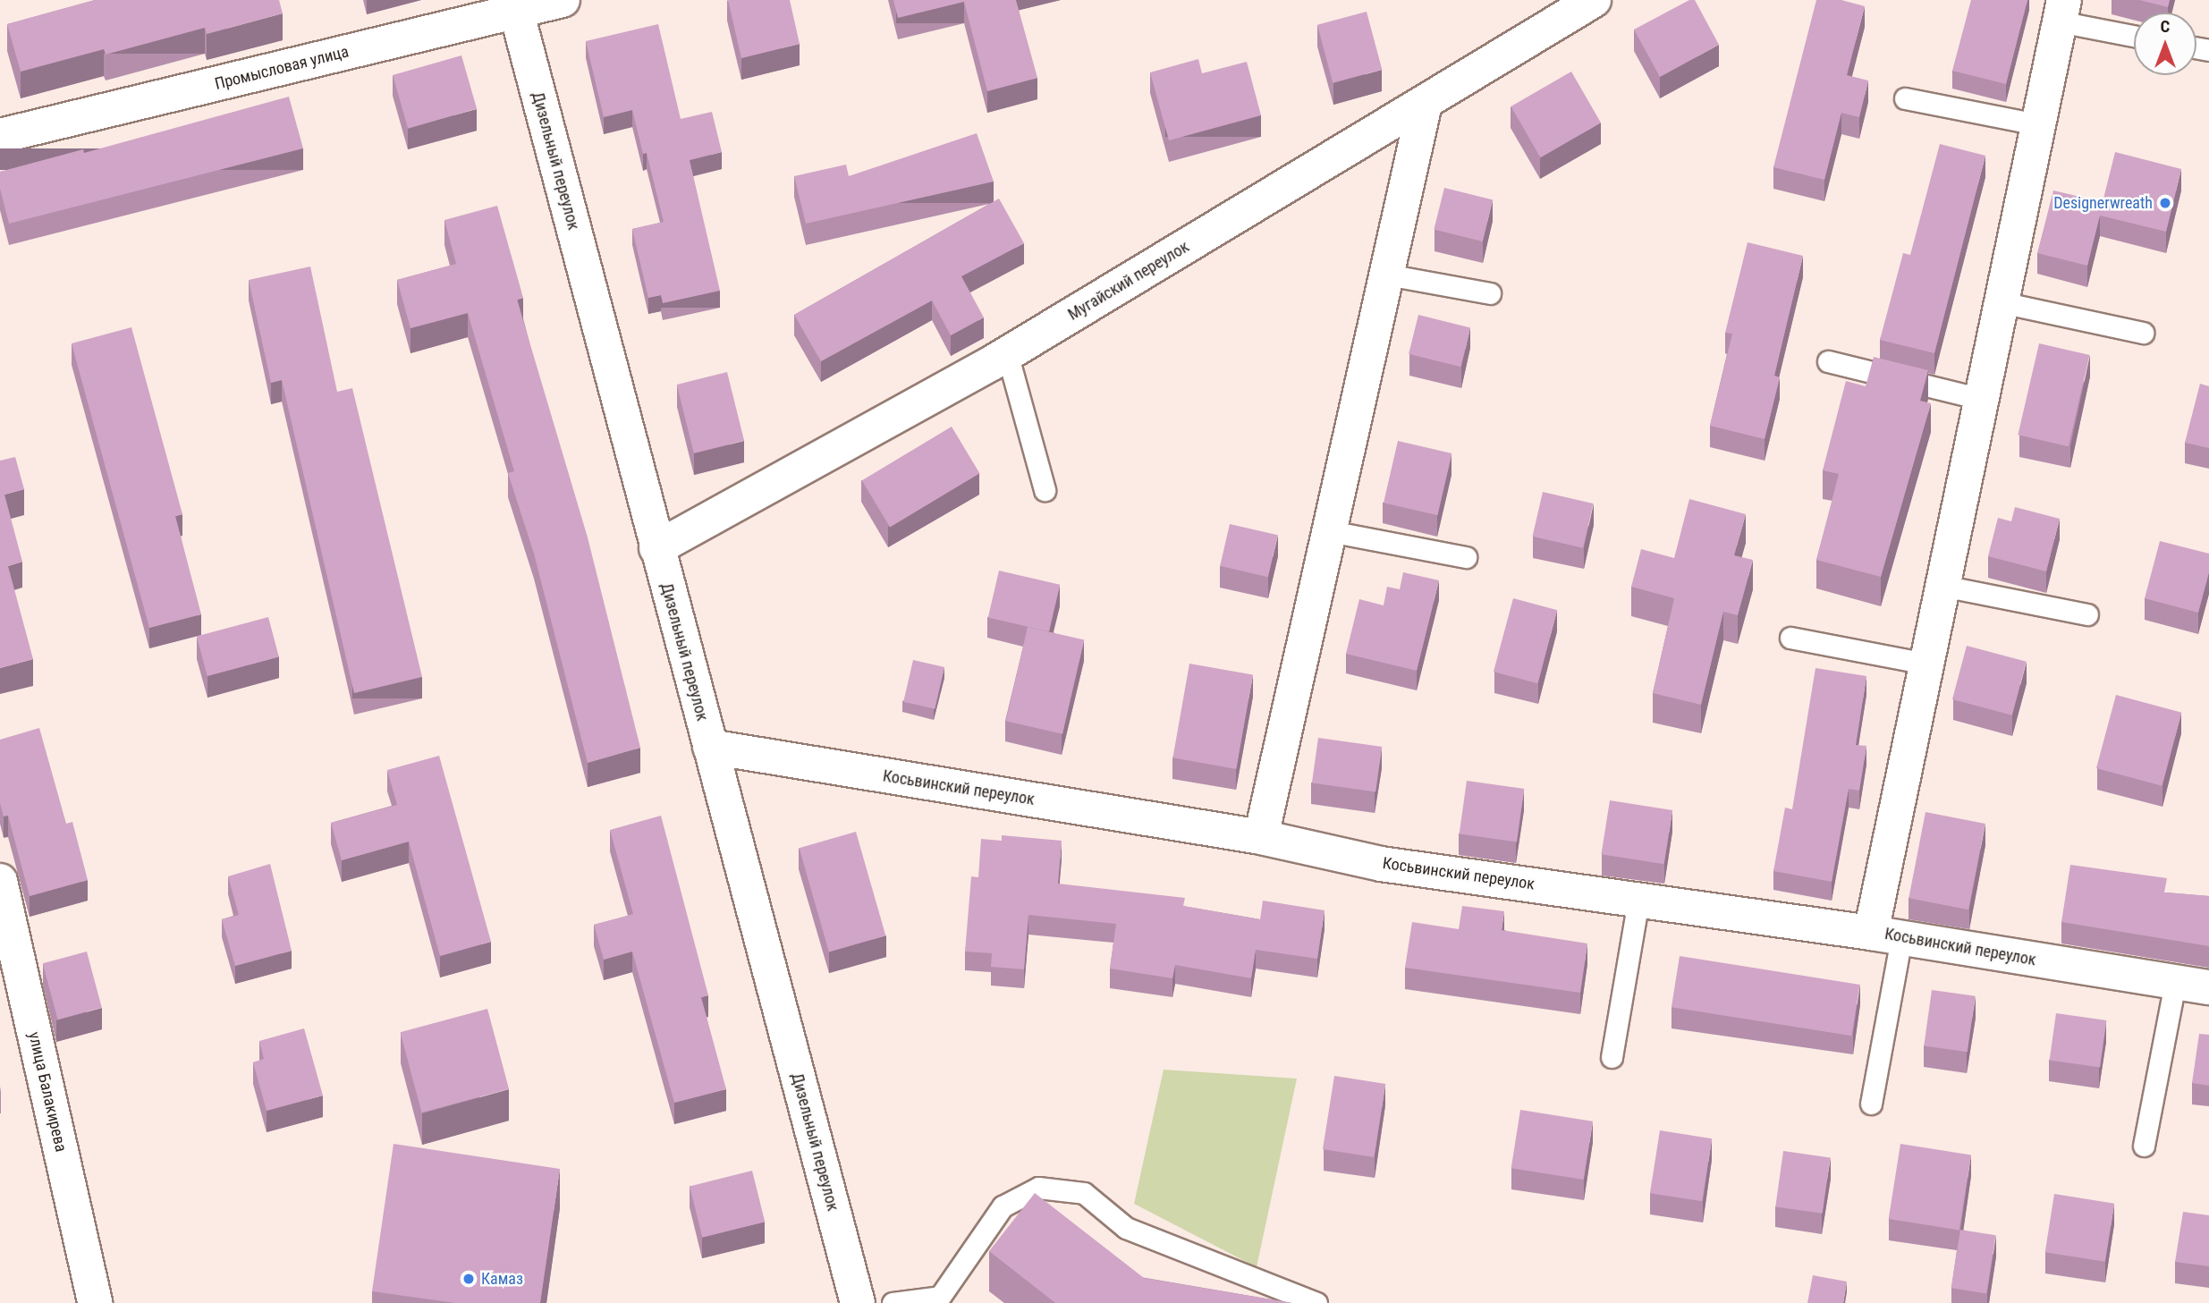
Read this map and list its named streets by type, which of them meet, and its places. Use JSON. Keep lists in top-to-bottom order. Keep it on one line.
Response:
{"streets":{"street":["Промысловая улица","Дизельный переулок","Мугайский переулок","Косьвинский переулок","улица Балакирева"]},"crossings":[["Промысловая улица","Дизельный переулок"],["Дизельный переулок","Мугайский переулок"],["Дизельный переулок","Косьвинский переулок"]],"places":["Designerwreath","Камаз"],"north":"top"}
